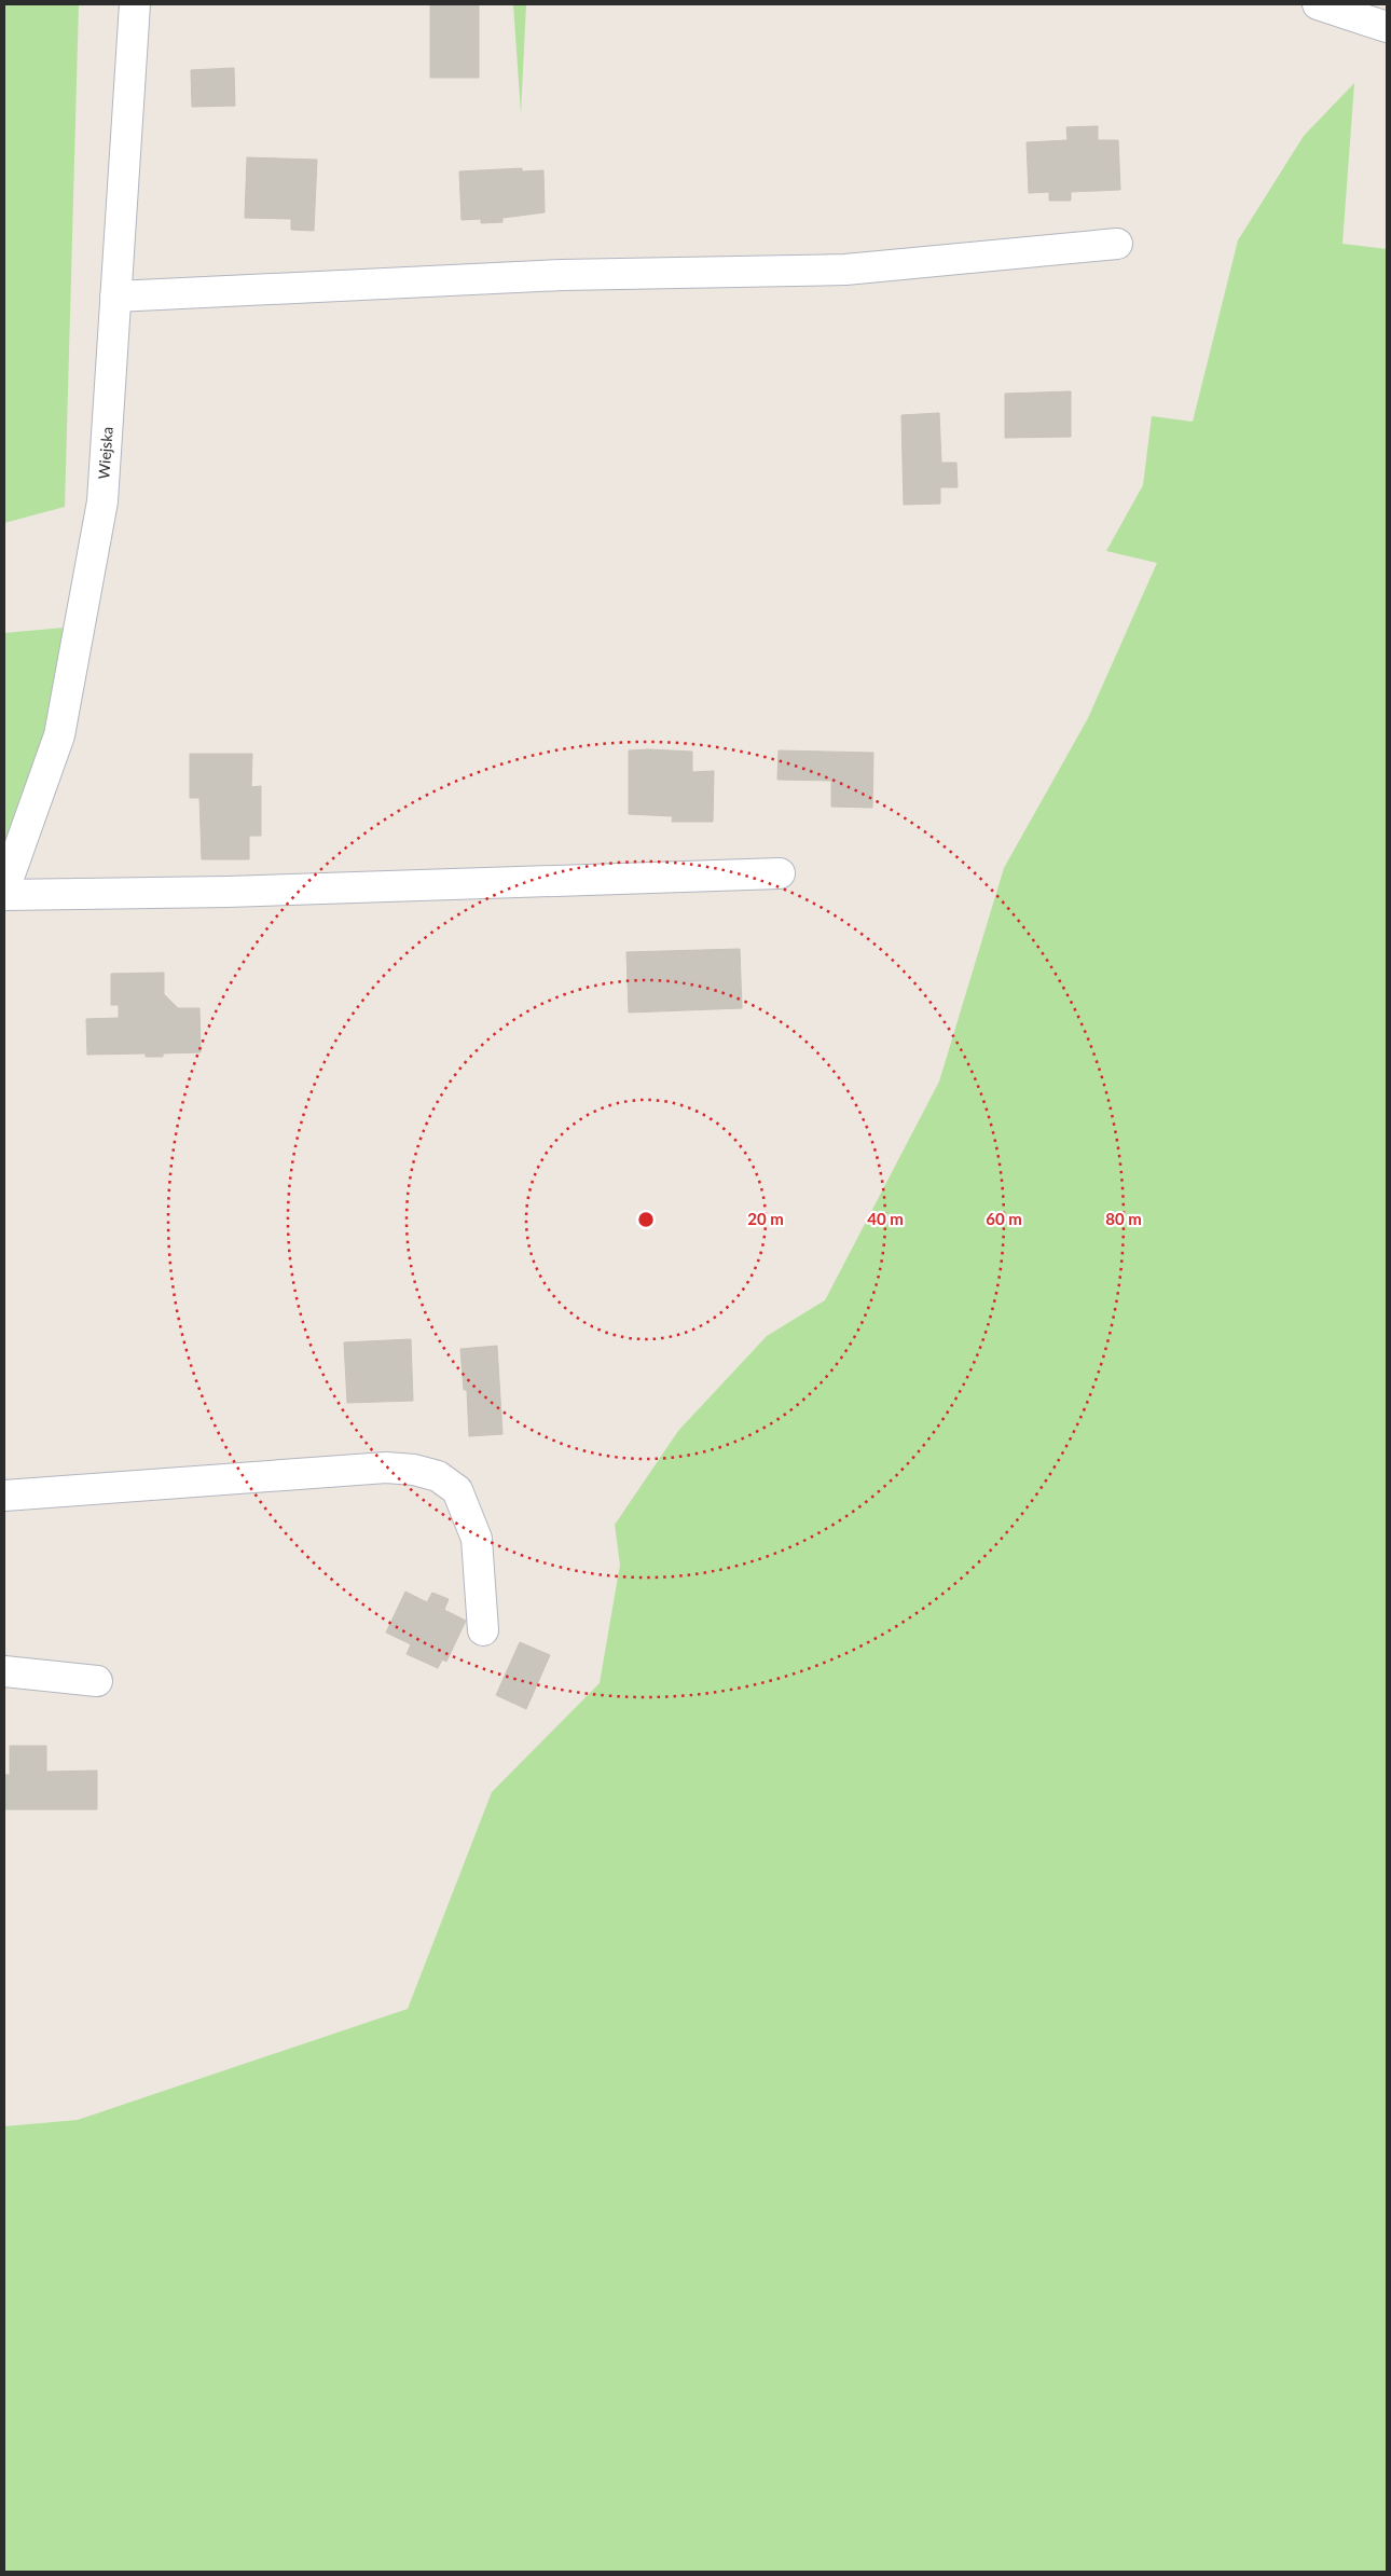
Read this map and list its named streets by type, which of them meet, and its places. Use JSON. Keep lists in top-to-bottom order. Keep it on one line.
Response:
{"streets":{"street":["Wiejska"]},"rings":["20 m","40 m","60 m","80 m"]}
